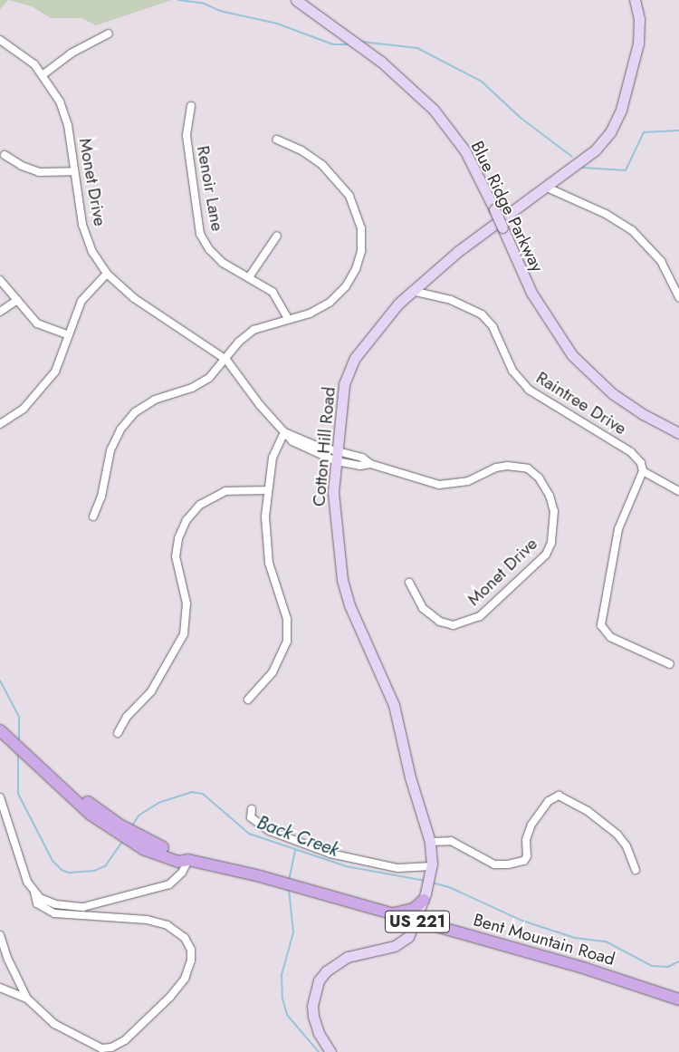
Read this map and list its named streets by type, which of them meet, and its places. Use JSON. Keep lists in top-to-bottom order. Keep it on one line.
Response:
{"streets":{"main road":["US 221","Bent Mountain Road"],"street":["Monet Drive","Renoir Lane","Blue Ridge Parkway","Raintree Drive","Cotton Hill Road"]},"crossings":[["Monet Drive","Cotton Hill Road"],["Raintree Drive","Cotton Hill Road"],["Cotton Hill Road","Bent Mountain Road"]],"water":["Back Creek"]}
